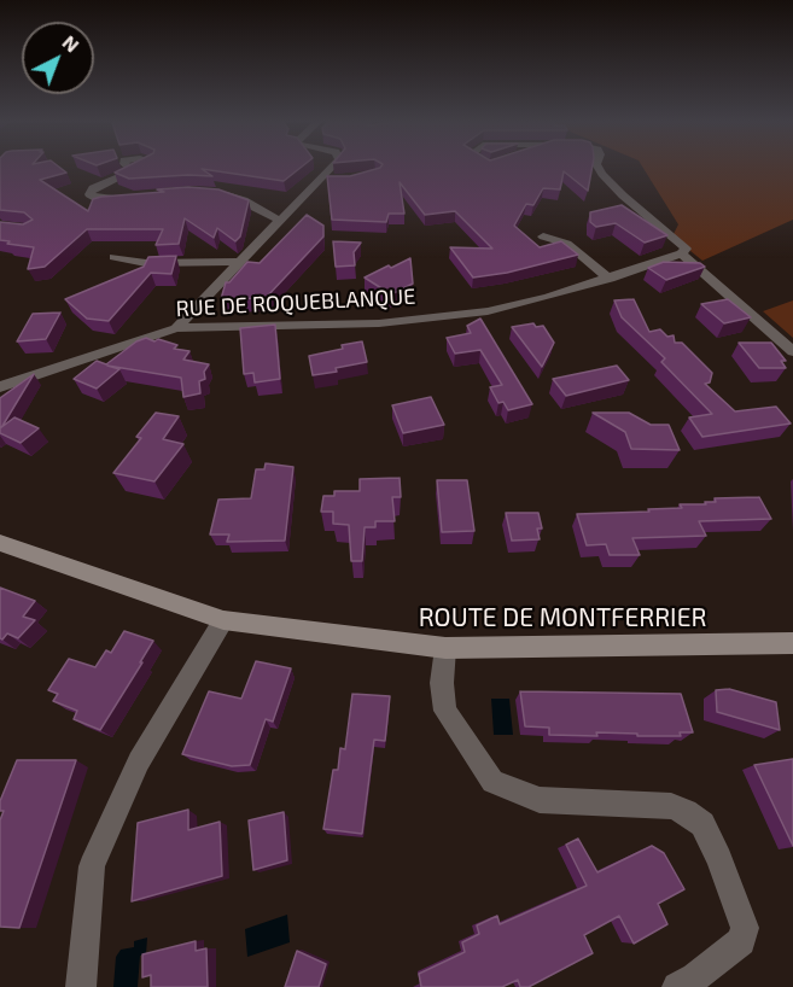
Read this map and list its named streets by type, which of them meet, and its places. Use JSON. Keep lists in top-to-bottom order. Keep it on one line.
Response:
{"streets":{"street":["RUE DE ROQUEBLANQUE","ROUTE DE MONTFERRIER"]},"north":"top right"}
